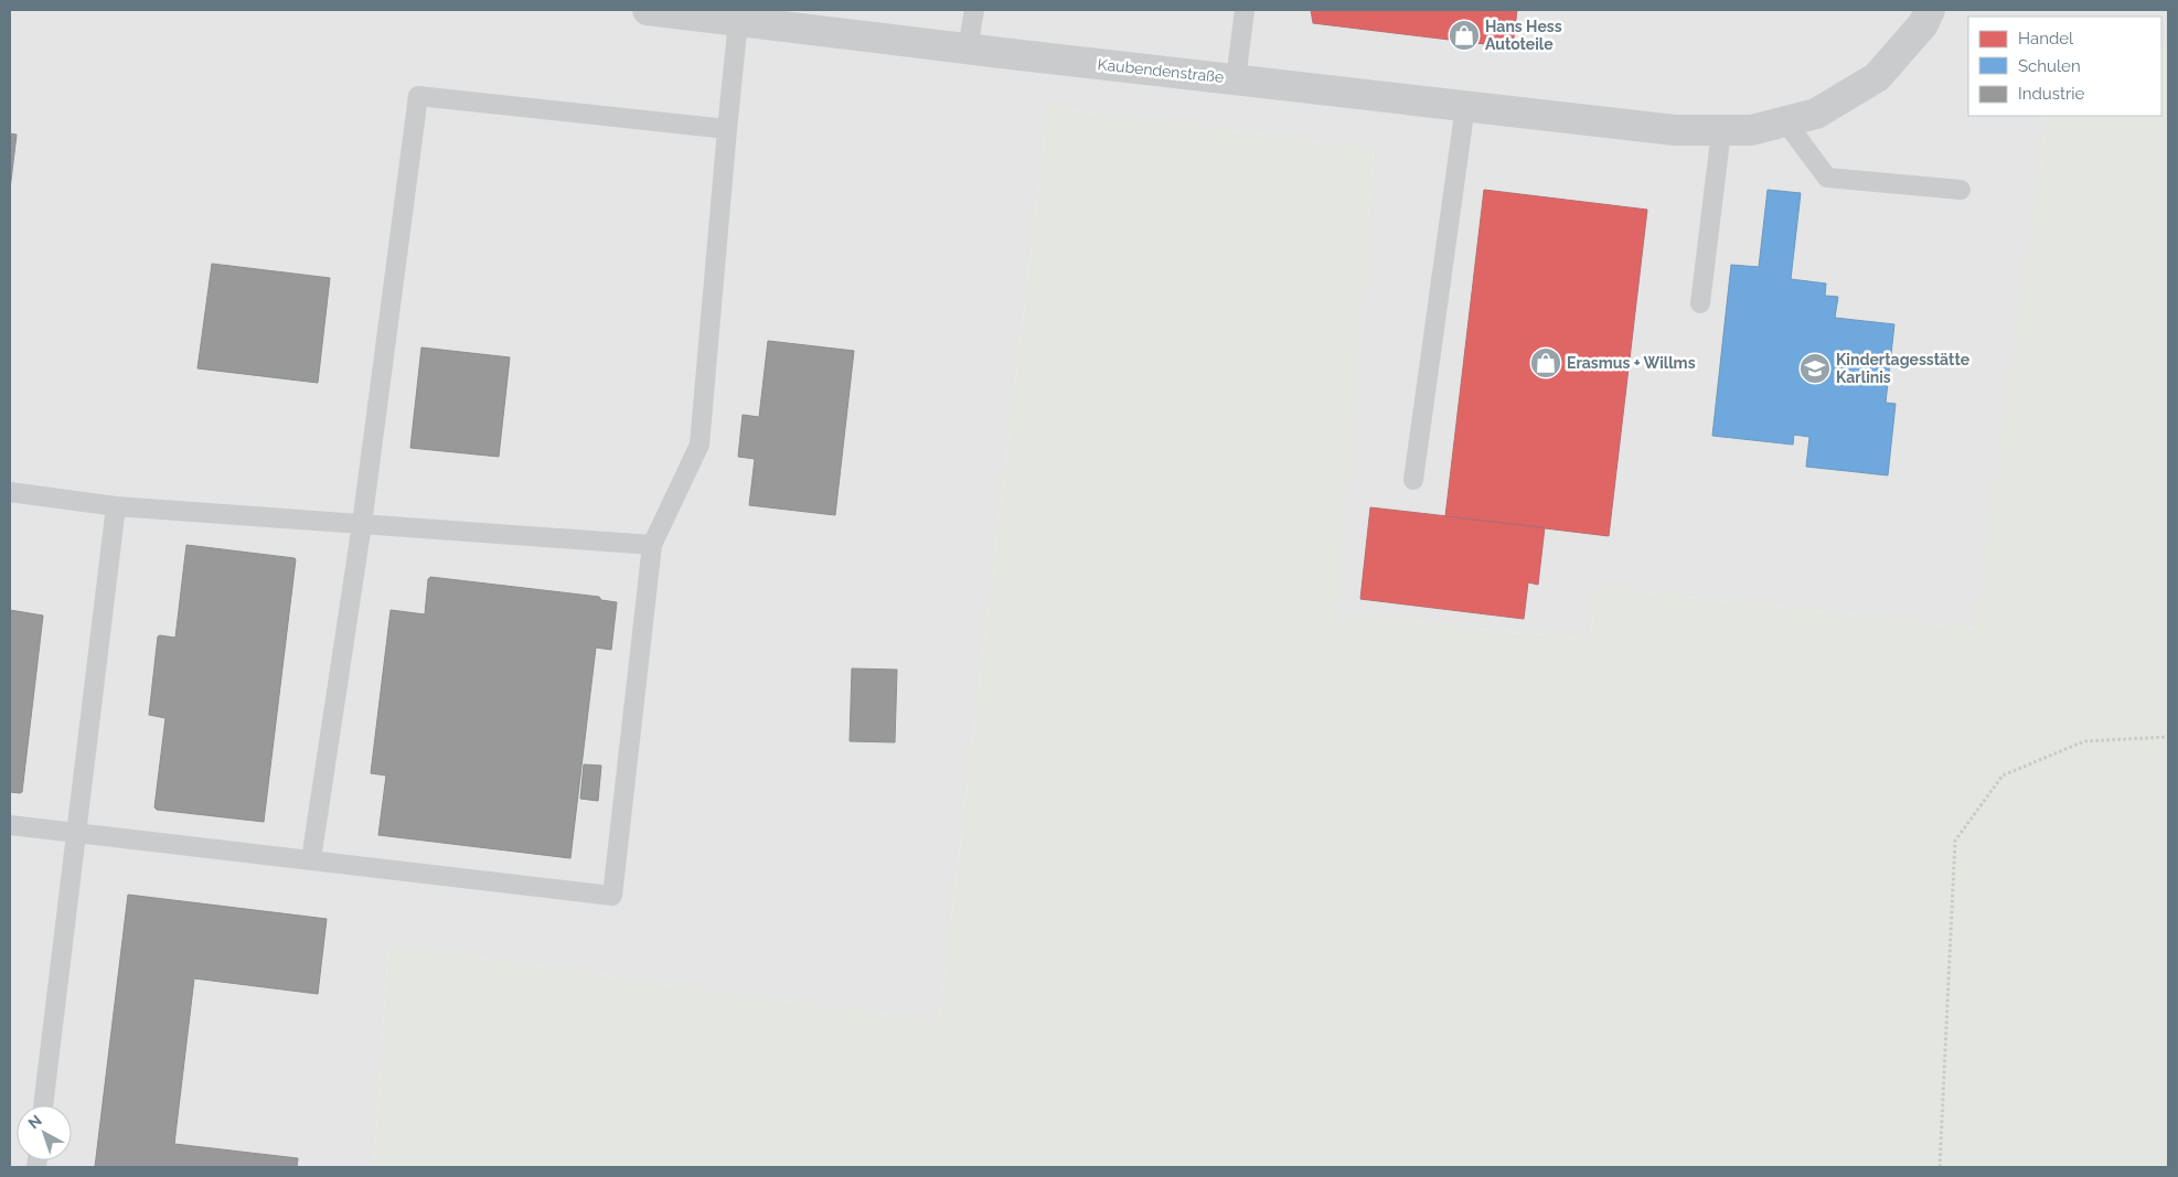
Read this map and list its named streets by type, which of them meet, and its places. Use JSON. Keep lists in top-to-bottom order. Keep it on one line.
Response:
{"streets":{"street":["Kaubendenstraße"]},"places":{"shop":["Hans Hess Autoteile","Erasmus + Willms"],"school or university":["Kindertagesstätte Karlinis"]},"legend":["Handel","Schulen","Industrie"],"north":"top left"}
